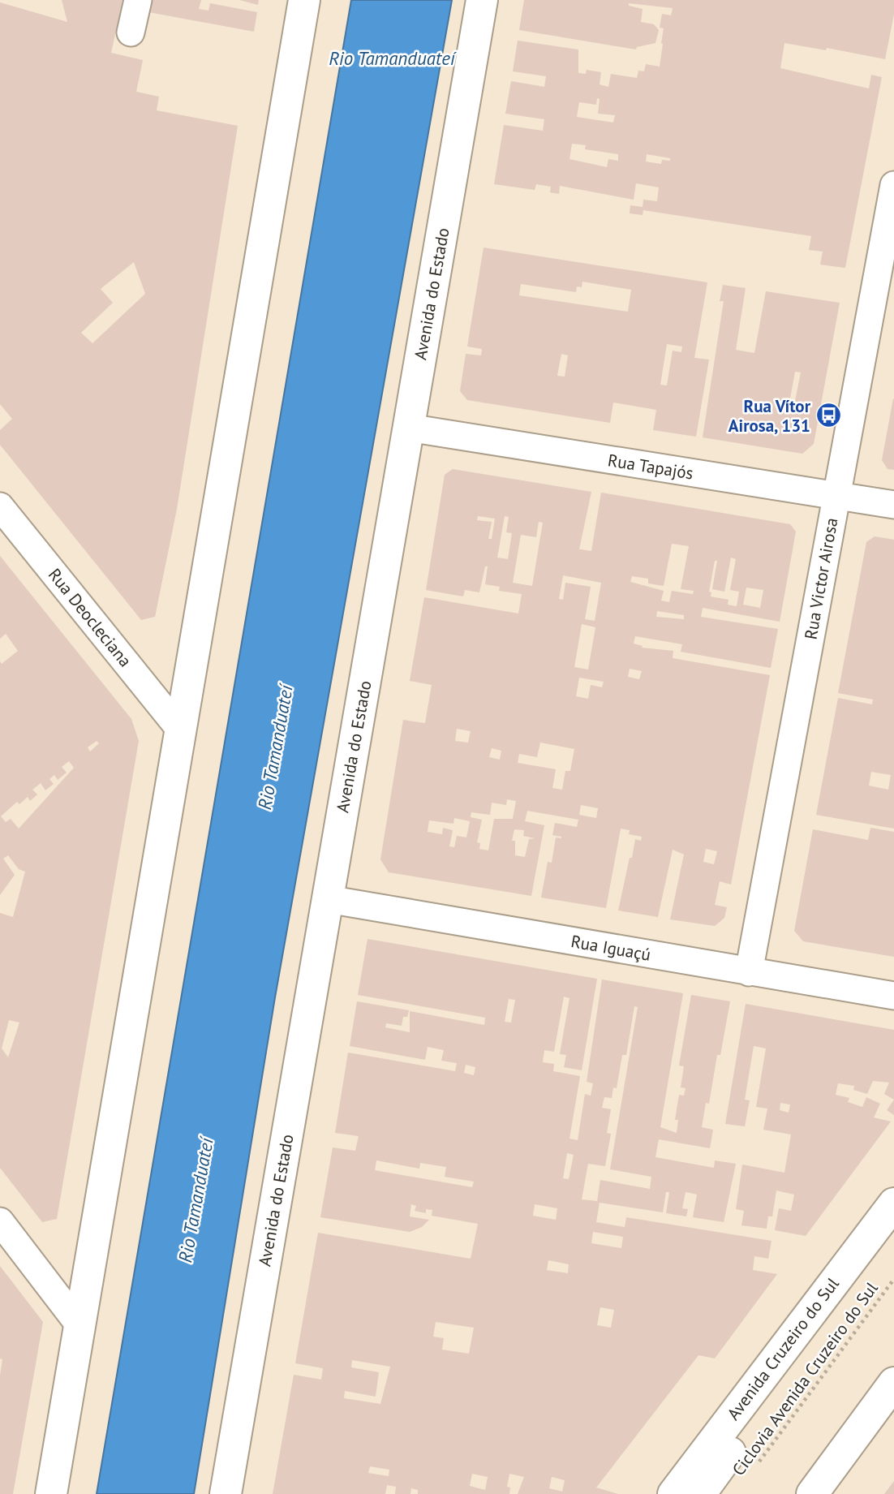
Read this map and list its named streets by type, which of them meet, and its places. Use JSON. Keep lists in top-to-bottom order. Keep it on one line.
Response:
{"streets":{"main road":["Avenida do Estado","Avenida Cruzeiro do Sul"],"street":["Rua Tapajós","Rua Victor Airosa","Rua Deocleciana","Rua Iguaçú"],"path":["Ciclovia Avenida Cruzeiro do Sul"]},"crossings":[["Avenida do Estado","Rua Tapajós"],["Avenida do Estado","Rua Iguaçú"],["Rua Tapajós","Rua Victor Airosa"],["Rua Victor Airosa","Rua Iguaçú"]],"water":["Rio Tamanduateí"],"places":{"bus stop":["Rua Vítor Airosa, 131"]}}
